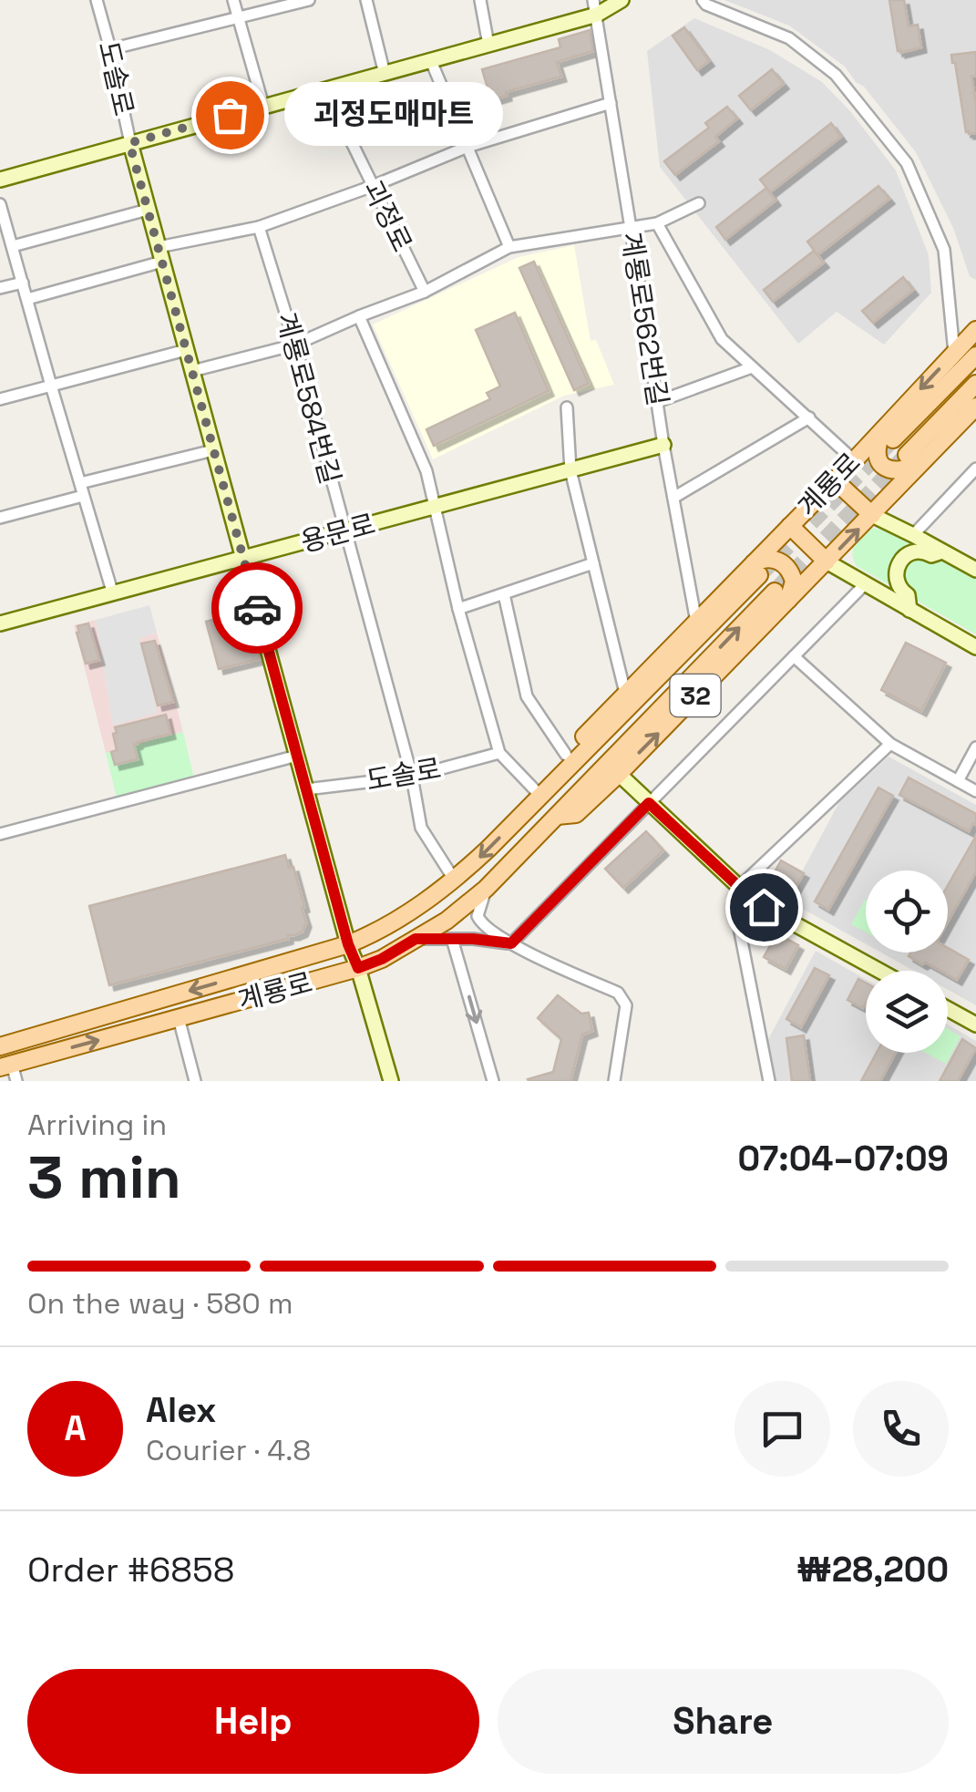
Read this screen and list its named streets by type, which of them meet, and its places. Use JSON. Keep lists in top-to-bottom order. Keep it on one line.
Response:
{"streets":{"main road":["계룡로","32"],"street":["도솔로","괴정로","계룡로562번길","계룡로584번길","용문로"]},"crossings":[["도솔로","계룡로584번길"],["도솔로","계룡로"],["도솔로","용문로"],["계룡로562번길","계룡로"],["계룡로562번길","용문로"],["계룡로584번길","계룡로"],["계룡로584번길","용문로"],["계룡로","32"]],"places":["괴정도매마트"],"page":{"bubble":"괴정도매마트","heading":["3 min","Arriving in","07:04–07:09"],"panel":["Alex","Courier · 4.8","Order #6858","₩28,200"],"bar":"On the way · 580 m","round":"A","buttons":["Help","Share"]}}
